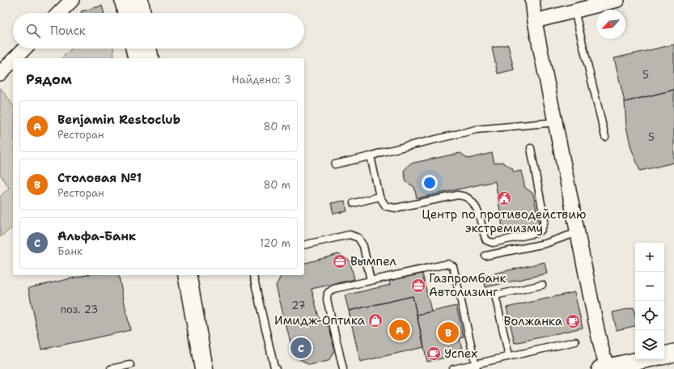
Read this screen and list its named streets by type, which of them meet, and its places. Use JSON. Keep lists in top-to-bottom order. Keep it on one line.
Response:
{"places":{"public building":["Центр по противодействию экстремизму"],"office":["Вымпел","Газпромбанк Автолизинг"],"shop":["Имидж-Оптика"],"cafe":["Волжанка","Успех"]},"house_numbers":["5","5","27","поз. 23"],"north":"bottom left","page":{"search":"Поиск","heading":["Рядом","Найдено: 3"],"list":[{"mark":"A","name":"Benjamin Restoclub","note":"Ресторан","value":"80 m"},{"mark":"B","name":"Столовая №1","note":"Ресторан","value":"80 m"},{"mark":"C","name":"Альфа-Банк","note":"Банк","value":"120 m"}],"map_buttons":["+","−"],"pins":["A","B","C"]}}
